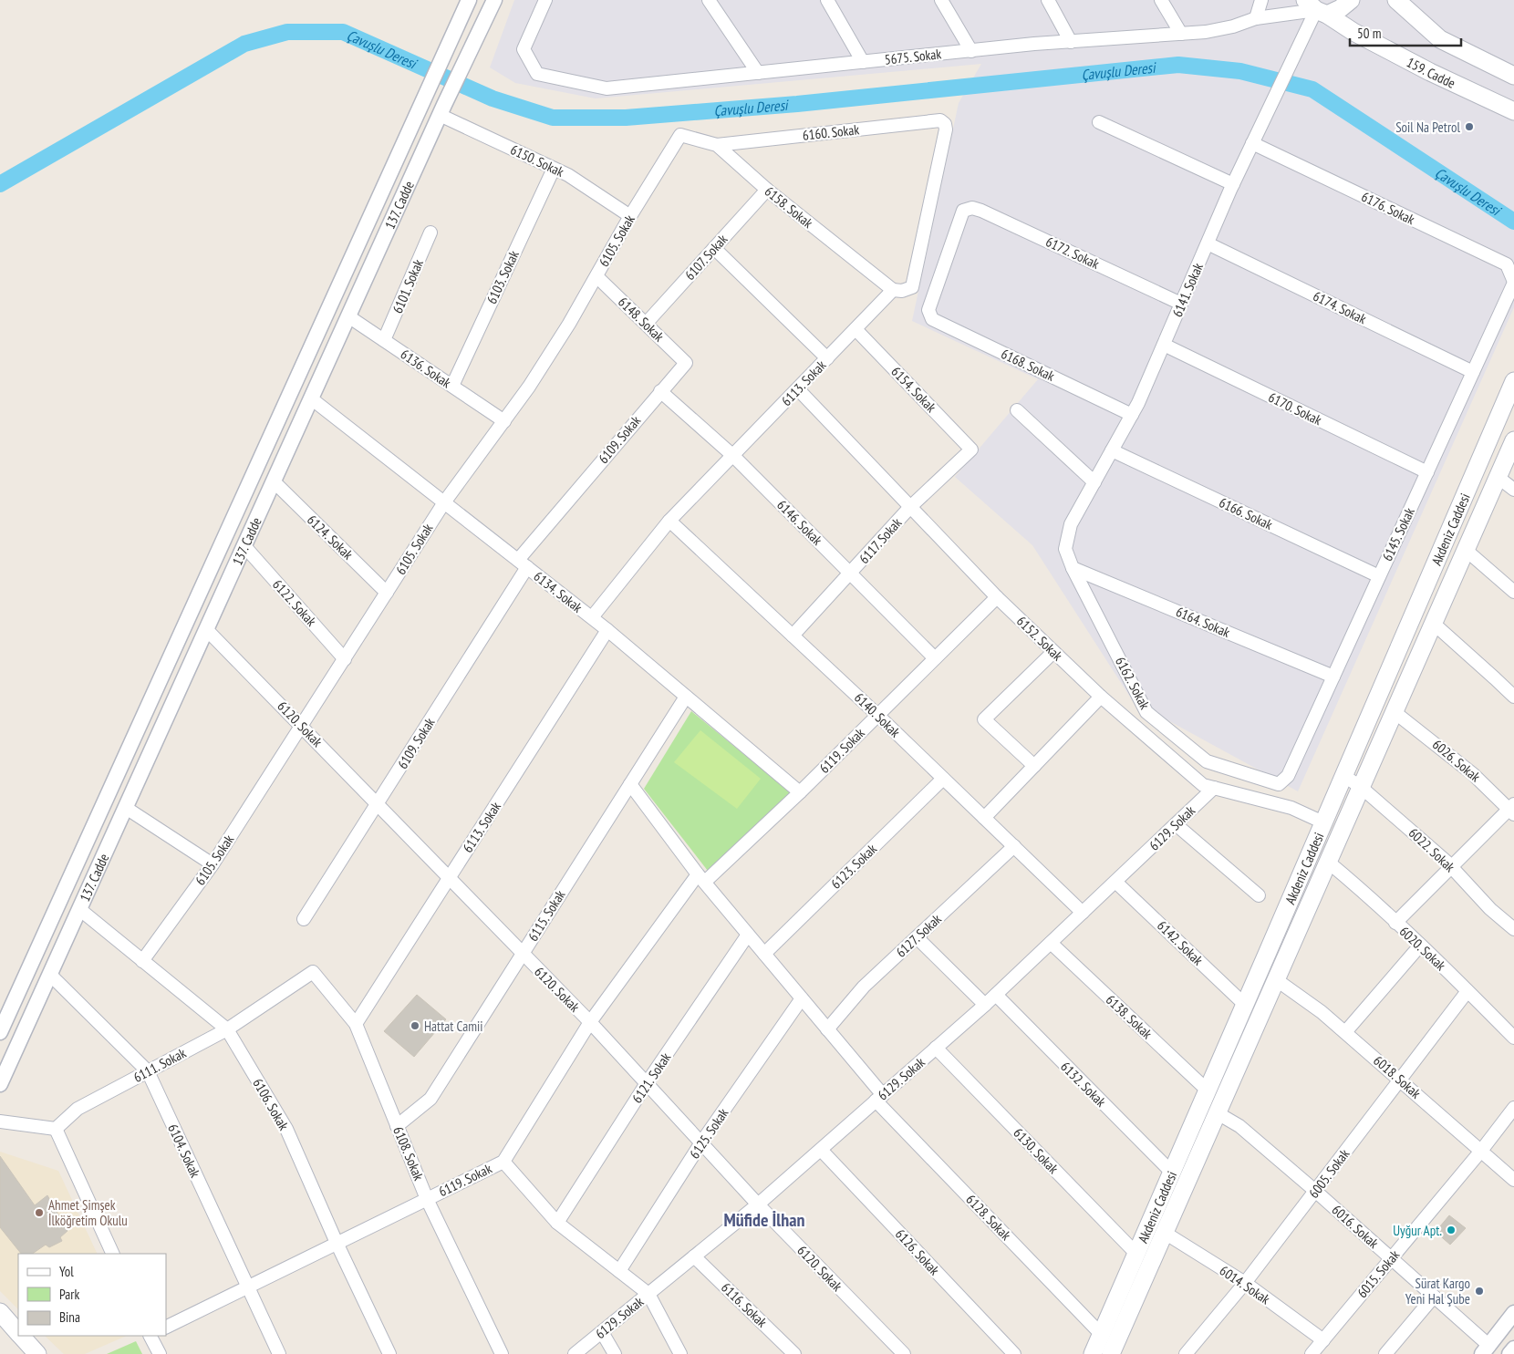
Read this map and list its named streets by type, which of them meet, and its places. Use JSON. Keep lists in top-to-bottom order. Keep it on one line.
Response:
{"streets":{"main road":["159. Cadde","Akdeniz Caddesi"],"street":["5675. Sokak","6160. Sokak","6150. Sokak","137. Cadde","6158. Sokak","6176. Sokak","6105. Sokak","6172. Sokak","6107. Sokak","6103. Sokak","6101. Sokak","6141. Sokak","6174. Sokak","6148. Sokak","6168. Sokak","6136. Sokak","6113. Sokak","6154. Sokak","6170. Sokak","6109. Sokak","6166. Sokak","6146. Sokak","6145. Sokak","6124. Sokak","6117. Sokak","6134. Sokak","6122. Sokak","6164. Sokak","6152. Sokak","6162. Sokak","6140. Sokak","6120. Sokak","6119. Sokak","6026. Sokak","6129. Sokak","6022. Sokak","6123. Sokak","6115. Sokak","6127. Sokak","6142. Sokak","6020. Sokak","6138. Sokak","6111. Sokak","6018. Sokak","6121. Sokak","6132. Sokak","6106. Sokak","6125. Sokak","6104. Sokak","6130. Sokak","6108. Sokak","6005. Sokak","6128. Sokak","6016. Sokak","6126. Sokak","6015. Sokak","6014. Sokak","6116. Sokak"]},"crossings":[["5675. Sokak","159. Cadde"],["5675. Sokak","6141. Sokak"],["159. Cadde","6141. Sokak"],["6160. Sokak","6158. Sokak"],["6160. Sokak","6113. Sokak"],["6150. Sokak","137. Cadde"],["6150. Sokak","6105. Sokak"],["6150. Sokak","6103. Sokak"],["137. Cadde","6136. Sokak"],["137. Cadde","6124. Sokak"],["137. Cadde","6134. Sokak"],["137. Cadde","6122. Sokak"],["137. Cadde","6120. Sokak"],["137. Cadde","6106. Sokak"],["137. Cadde","6104. Sokak"],["6158. Sokak","6105. Sokak"],["6158. Sokak","6107. Sokak"],["6158. Sokak","6113. Sokak"],["6176. Sokak","6141. Sokak"],["6176. Sokak","6145. Sokak"],["6105. Sokak","6148. Sokak"],["6105. Sokak","6136. Sokak"],["6105. Sokak","6124. Sokak"],["6105. Sokak","6134. Sokak"],["6105. Sokak","6122. Sokak"],["6105. Sokak","6120. Sokak"],["6105. Sokak","6106. Sokak"],["6172. Sokak","6141. Sokak"],["6172. Sokak","6168. Sokak"],["6107. Sokak","6148. Sokak"],["6103. Sokak","6136. Sokak"],["6101. Sokak","6136. Sokak"],["6141. Sokak","6174. Sokak"],["6141. Sokak","6168. Sokak"],["6141. Sokak","6170. Sokak"],["6141. Sokak","6166. Sokak"],["6141. Sokak","6164. Sokak"],["6141. Sokak","6162. Sokak"],["6174. Sokak","6145. Sokak"],["6148. Sokak","6109. Sokak"],["6113. Sokak","6154. Sokak"],["6113. Sokak","6146. Sokak"],["6113. Sokak","6134. Sokak"],["6113. Sokak","6152. Sokak"],["6113. Sokak","6140. Sokak"],["6113. Sokak","6120. Sokak"],["6113. Sokak","6108. Sokak"],["6154. Sokak","6117. Sokak"],["6170. Sokak","6145. Sokak"],["6109. Sokak","6146. Sokak"],["6109. Sokak","6134. Sokak"],["6109. Sokak","6120. Sokak"],["6166. Sokak","6145. Sokak"],["6146. Sokak","6117. Sokak"],["6146. Sokak","6119. Sokak"],["Akdeniz Caddesi","6152. Sokak"],["Akdeniz Caddesi","6026. Sokak"],["Akdeniz Caddesi","6022. Sokak"],["Akdeniz Caddesi","6142. Sokak"],["Akdeniz Caddesi","6020. Sokak"],["Akdeniz Caddesi","6138. Sokak"],["Akdeniz Caddesi","6018. Sokak"],["Akdeniz Caddesi","6132. Sokak"],["Akdeniz Caddesi","6130. Sokak"],["Akdeniz Caddesi","6128. Sokak"],["Akdeniz Caddesi","6016. Sokak"],["Akdeniz Caddesi","6014. Sokak"],["6145. Sokak","6164. Sokak"],["6145. Sokak","6162. Sokak"],["6117. Sokak","6152. Sokak"],["6117. Sokak","6140. Sokak"],["6134. Sokak","6119. Sokak"],["6134. Sokak","6115. Sokak"],["6164. Sokak","6162. Sokak"],["6152. Sokak","6119. Sokak"],["6152. Sokak","6129. Sokak"],["6140. Sokak","6119. Sokak"],["6140. Sokak","6129. Sokak"],["6140. Sokak","6123. Sokak"],["6140. Sokak","6127. Sokak"],["6120. Sokak","6119. Sokak"],["6120. Sokak","6129. Sokak"],["6120. Sokak","6115. Sokak"],["6120. Sokak","6121. Sokak"],["6120. Sokak","6125. Sokak"],["6119. Sokak","6106. Sokak"],["6119. Sokak","6104. Sokak"],["6119. Sokak","6108. Sokak"],["6119. Sokak","6128. Sokak"],["6129. Sokak","6142. Sokak"],["6129. Sokak","6138. Sokak"],["6129. Sokak","6132. Sokak"],["6129. Sokak","6130. Sokak"],["6129. Sokak","6128. Sokak"],["6129. Sokak","6126. Sokak"],["6129. Sokak","6116. Sokak"],["6123. Sokak","6128. Sokak"],["6115. Sokak","6108. Sokak"],["6115. Sokak","6128. Sokak"],["6127. Sokak","6128. Sokak"],["6020. Sokak","6005. Sokak"],["6111. Sokak","6106. Sokak"],["6111. Sokak","6104. Sokak"],["6111. Sokak","6108. Sokak"],["6018. Sokak","6005. Sokak"],["6018. Sokak","6015. Sokak"],["6121. Sokak","6128. Sokak"],["6125. Sokak","6128. Sokak"],["6005. Sokak","6016. Sokak"],["6005. Sokak","6014. Sokak"],["6016. Sokak","6015. Sokak"],["6015. Sokak","6014. Sokak"]],"districts":["Müfide İlhan"],"water":["Çavuşlu Deresi"],"places":["Soil Na Petrol","Hattat Camii","Ahmet Şimşek İlköğretim Okulu","Uyğur Apt.","Sürat Kargo Yeni Hal Şube"],"legend":["Yol","Park","Bina"],"scale_bar":"50 m"}
